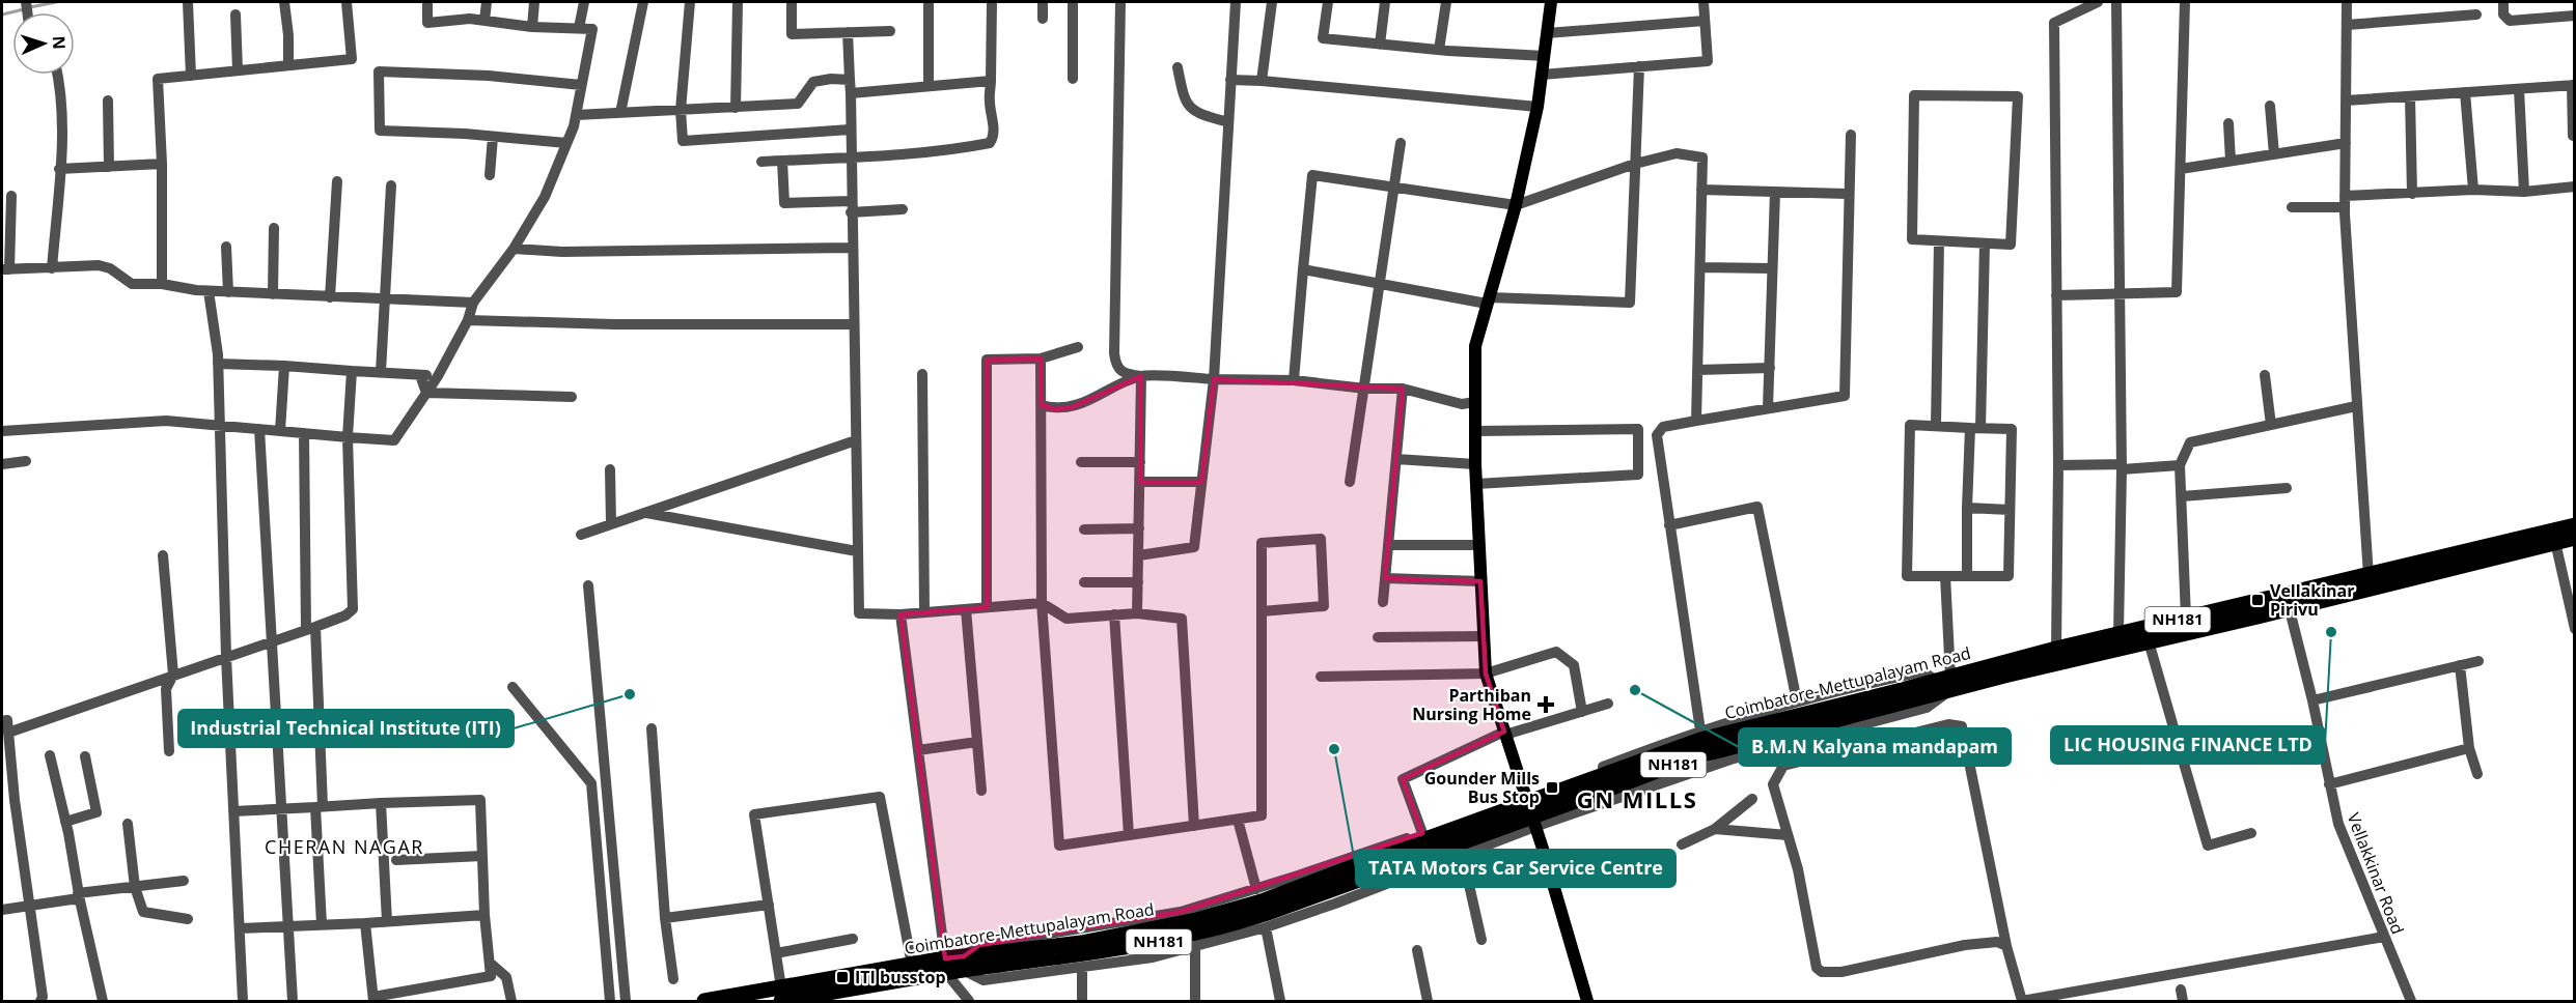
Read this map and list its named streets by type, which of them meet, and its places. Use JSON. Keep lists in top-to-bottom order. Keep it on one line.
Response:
{"streets":{"highway":["NH181","Coimbatore-Mettupalayam Road"],"street":["Vellakkinar Road"]},"crossings":[["NH181","Coimbatore-Mettupalayam Road"],["NH181","Vellakkinar Road"],["Coimbatore-Mettupalayam Road","Vellakkinar Road"]],"districts":["GN MILLS","CHERAN NAGAR"],"places":{"transit":["Vellakinar Pirivu","Gounder Mills Bus Stop","ITI busstop"],"other":["LIC HOUSING FINANCE LTD","B.M.N Kalyana mandapam","Industrial Technical Institute (ITI)","TATA Motors Car Service Centre"],"health":["Parthiban Nursing Home"]},"north":"right"}
